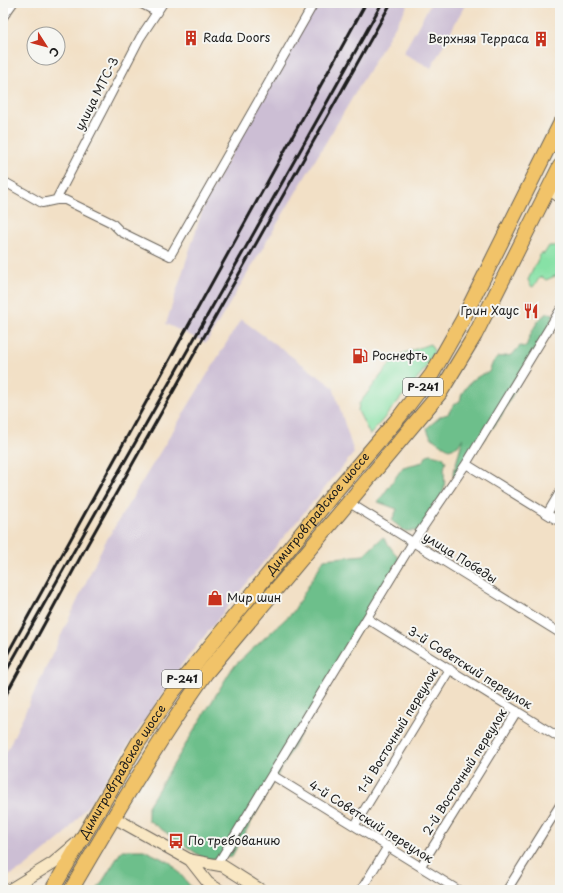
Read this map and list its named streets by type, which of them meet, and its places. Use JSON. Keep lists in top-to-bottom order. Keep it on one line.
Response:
{"streets":{"highway":["Р-241","Димитровградское шоссе"],"street":["улица МТС-3","улица Победы","3-й Советский переулок","1-й Восточный переулок","2-й Восточный переулок","4-й Советский переулок"]},"crossings":[["Димитровградское шоссе","улица Победы"],["3-й Советский переулок","1-й Восточный переулок"],["3-й Советский переулок","2-й Восточный переулок"],["1-й Восточный переулок","4-й Советский переулок"],["2-й Восточный переулок","4-й Советский переулок"]],"places":{"building":["Rada Doors","Верхняя Терраса"],"restaurant":["Грин Хаус"],"fuel station":["Роснефть"],"shop":["Мир шин"],"bus stop":["По требованию"]},"north":"bottom right"}
